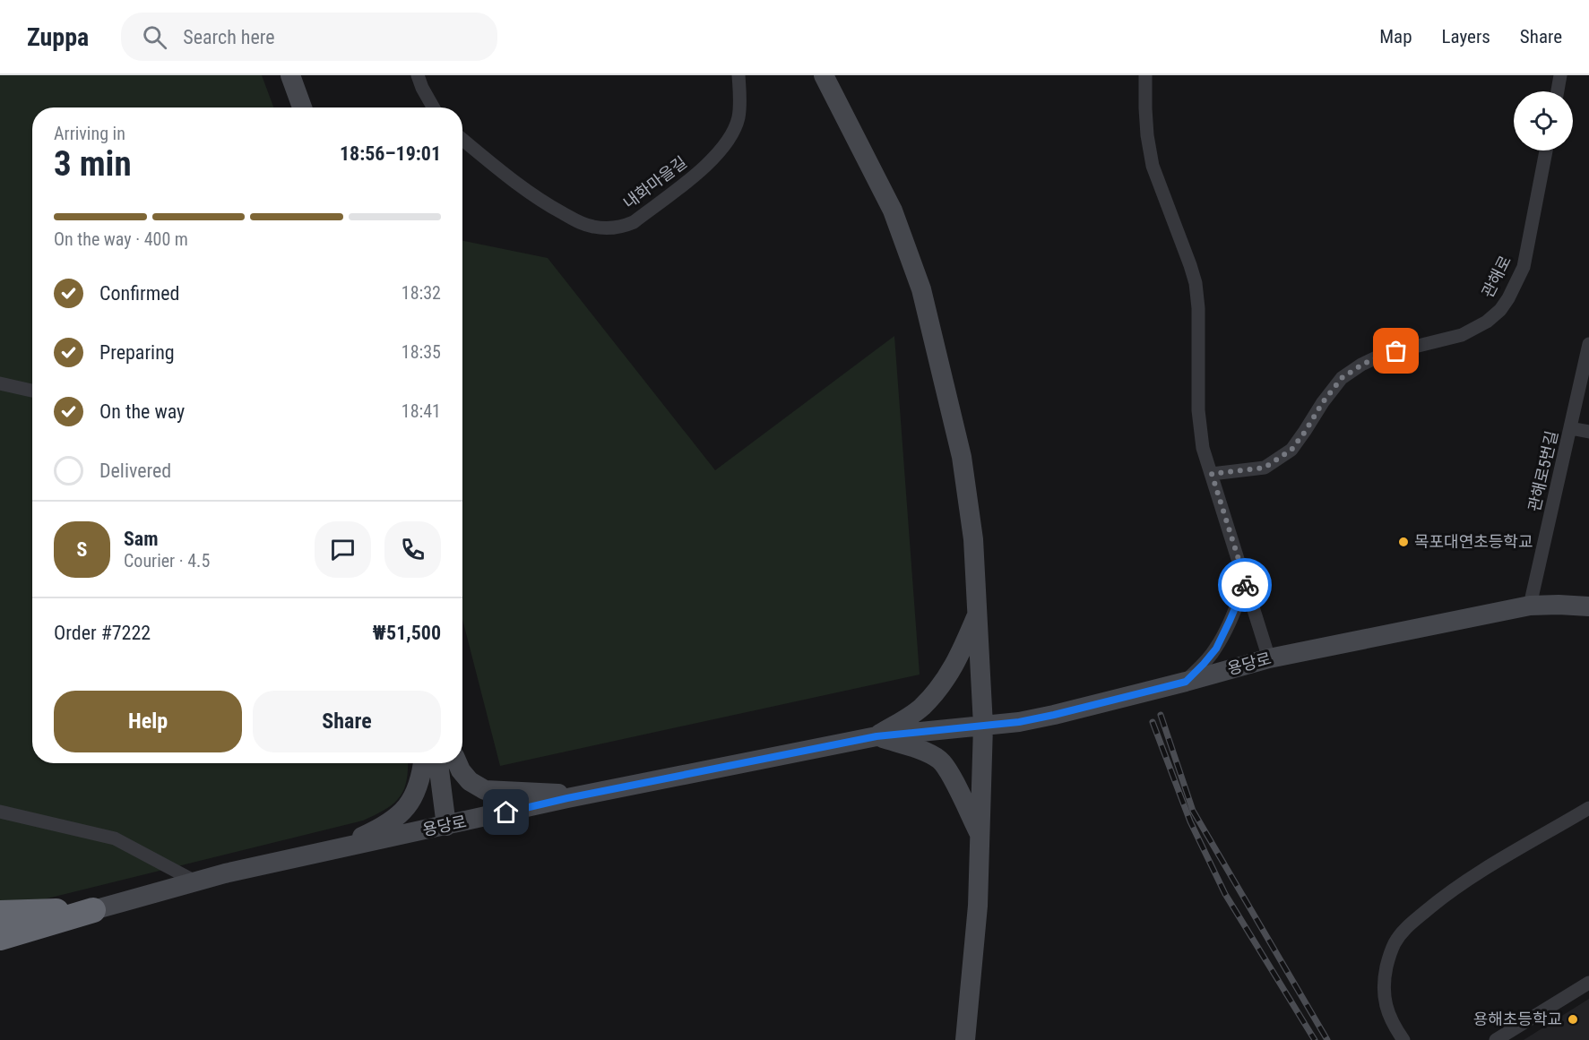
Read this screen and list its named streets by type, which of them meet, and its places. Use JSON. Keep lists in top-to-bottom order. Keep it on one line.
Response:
{"streets":{"highway":["용당로"],"street":["내화마을길","관해로","관해로5번길"]},"crossings":[["관해로5번길","용당로"]],"places":["목포대연초등학교","용해초등학교"],"page":{"header":"Zuppa","search":"Search here","nav":["Map","Layers","Share"],"heading":["3 min","Arriving in","18:56–19:01"],"panel":["Sam","Courier · 4.5","Order #7222","₩51,500"],"bar":"On the way · 400 m","list":[["Confirmed","18:32"],["Preparing","18:35"],["On the way","18:41"],"Delivered"],"round":"S","buttons":["Help","Share"]}}
